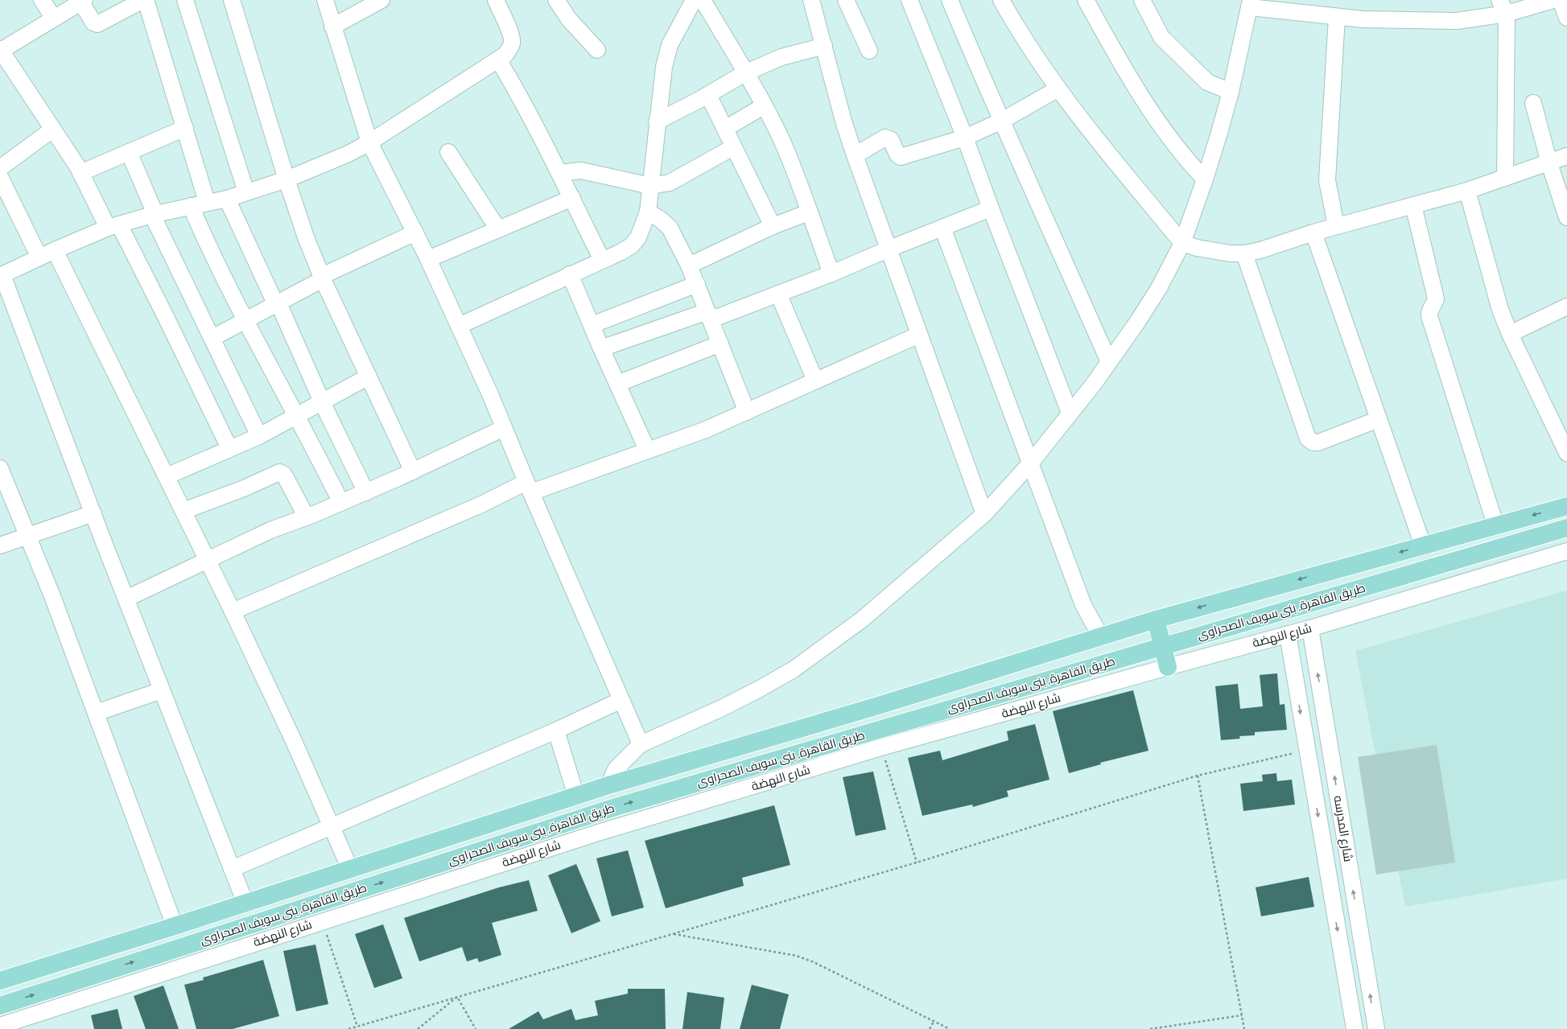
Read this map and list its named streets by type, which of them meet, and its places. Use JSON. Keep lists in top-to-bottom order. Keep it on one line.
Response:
{"streets":{"main road":["طريق القاهرة, بنى سويف الصحراوى"],"street":["شارع النهضة","شارع المدرسه"]},"crossings":[["شارع النهضة","شارع المدرسه"]]}
